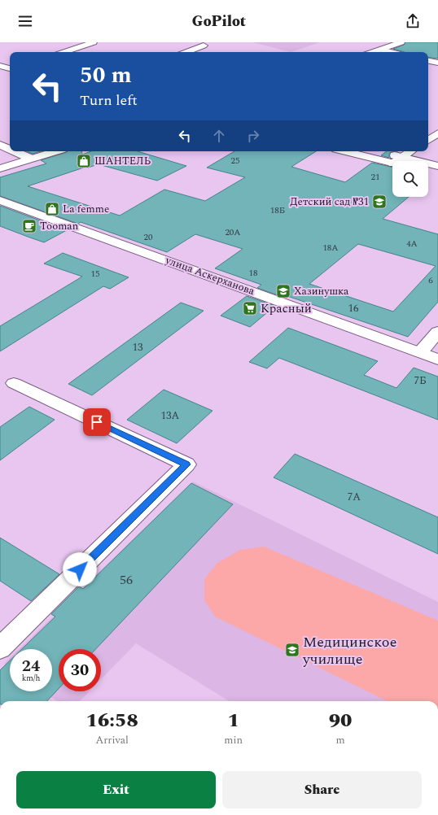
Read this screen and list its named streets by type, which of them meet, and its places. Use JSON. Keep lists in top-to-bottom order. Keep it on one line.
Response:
{"streets":{"main road":["улица Аскерханова"]},"places":{"shop":["ШАНТЕЛЬ","La femme"],"school or university":["Детский сад №31","Хазинушка","Медицинское училище"],"cafe":["Tooman"],"supermarket":["Красный"]},"house_numbers":["25","21","18Б","20А","20","4А","18А","18","15","6","16","13","7Б","13А","7А","56"],"page":{"header":"GoPilot","turn":["50 m","Turn left"],"speed":"24 km/h","limit":"30","eta":["16:58","Arrival","1","min","90","m"],"buttons":["Exit","Share"]}}
